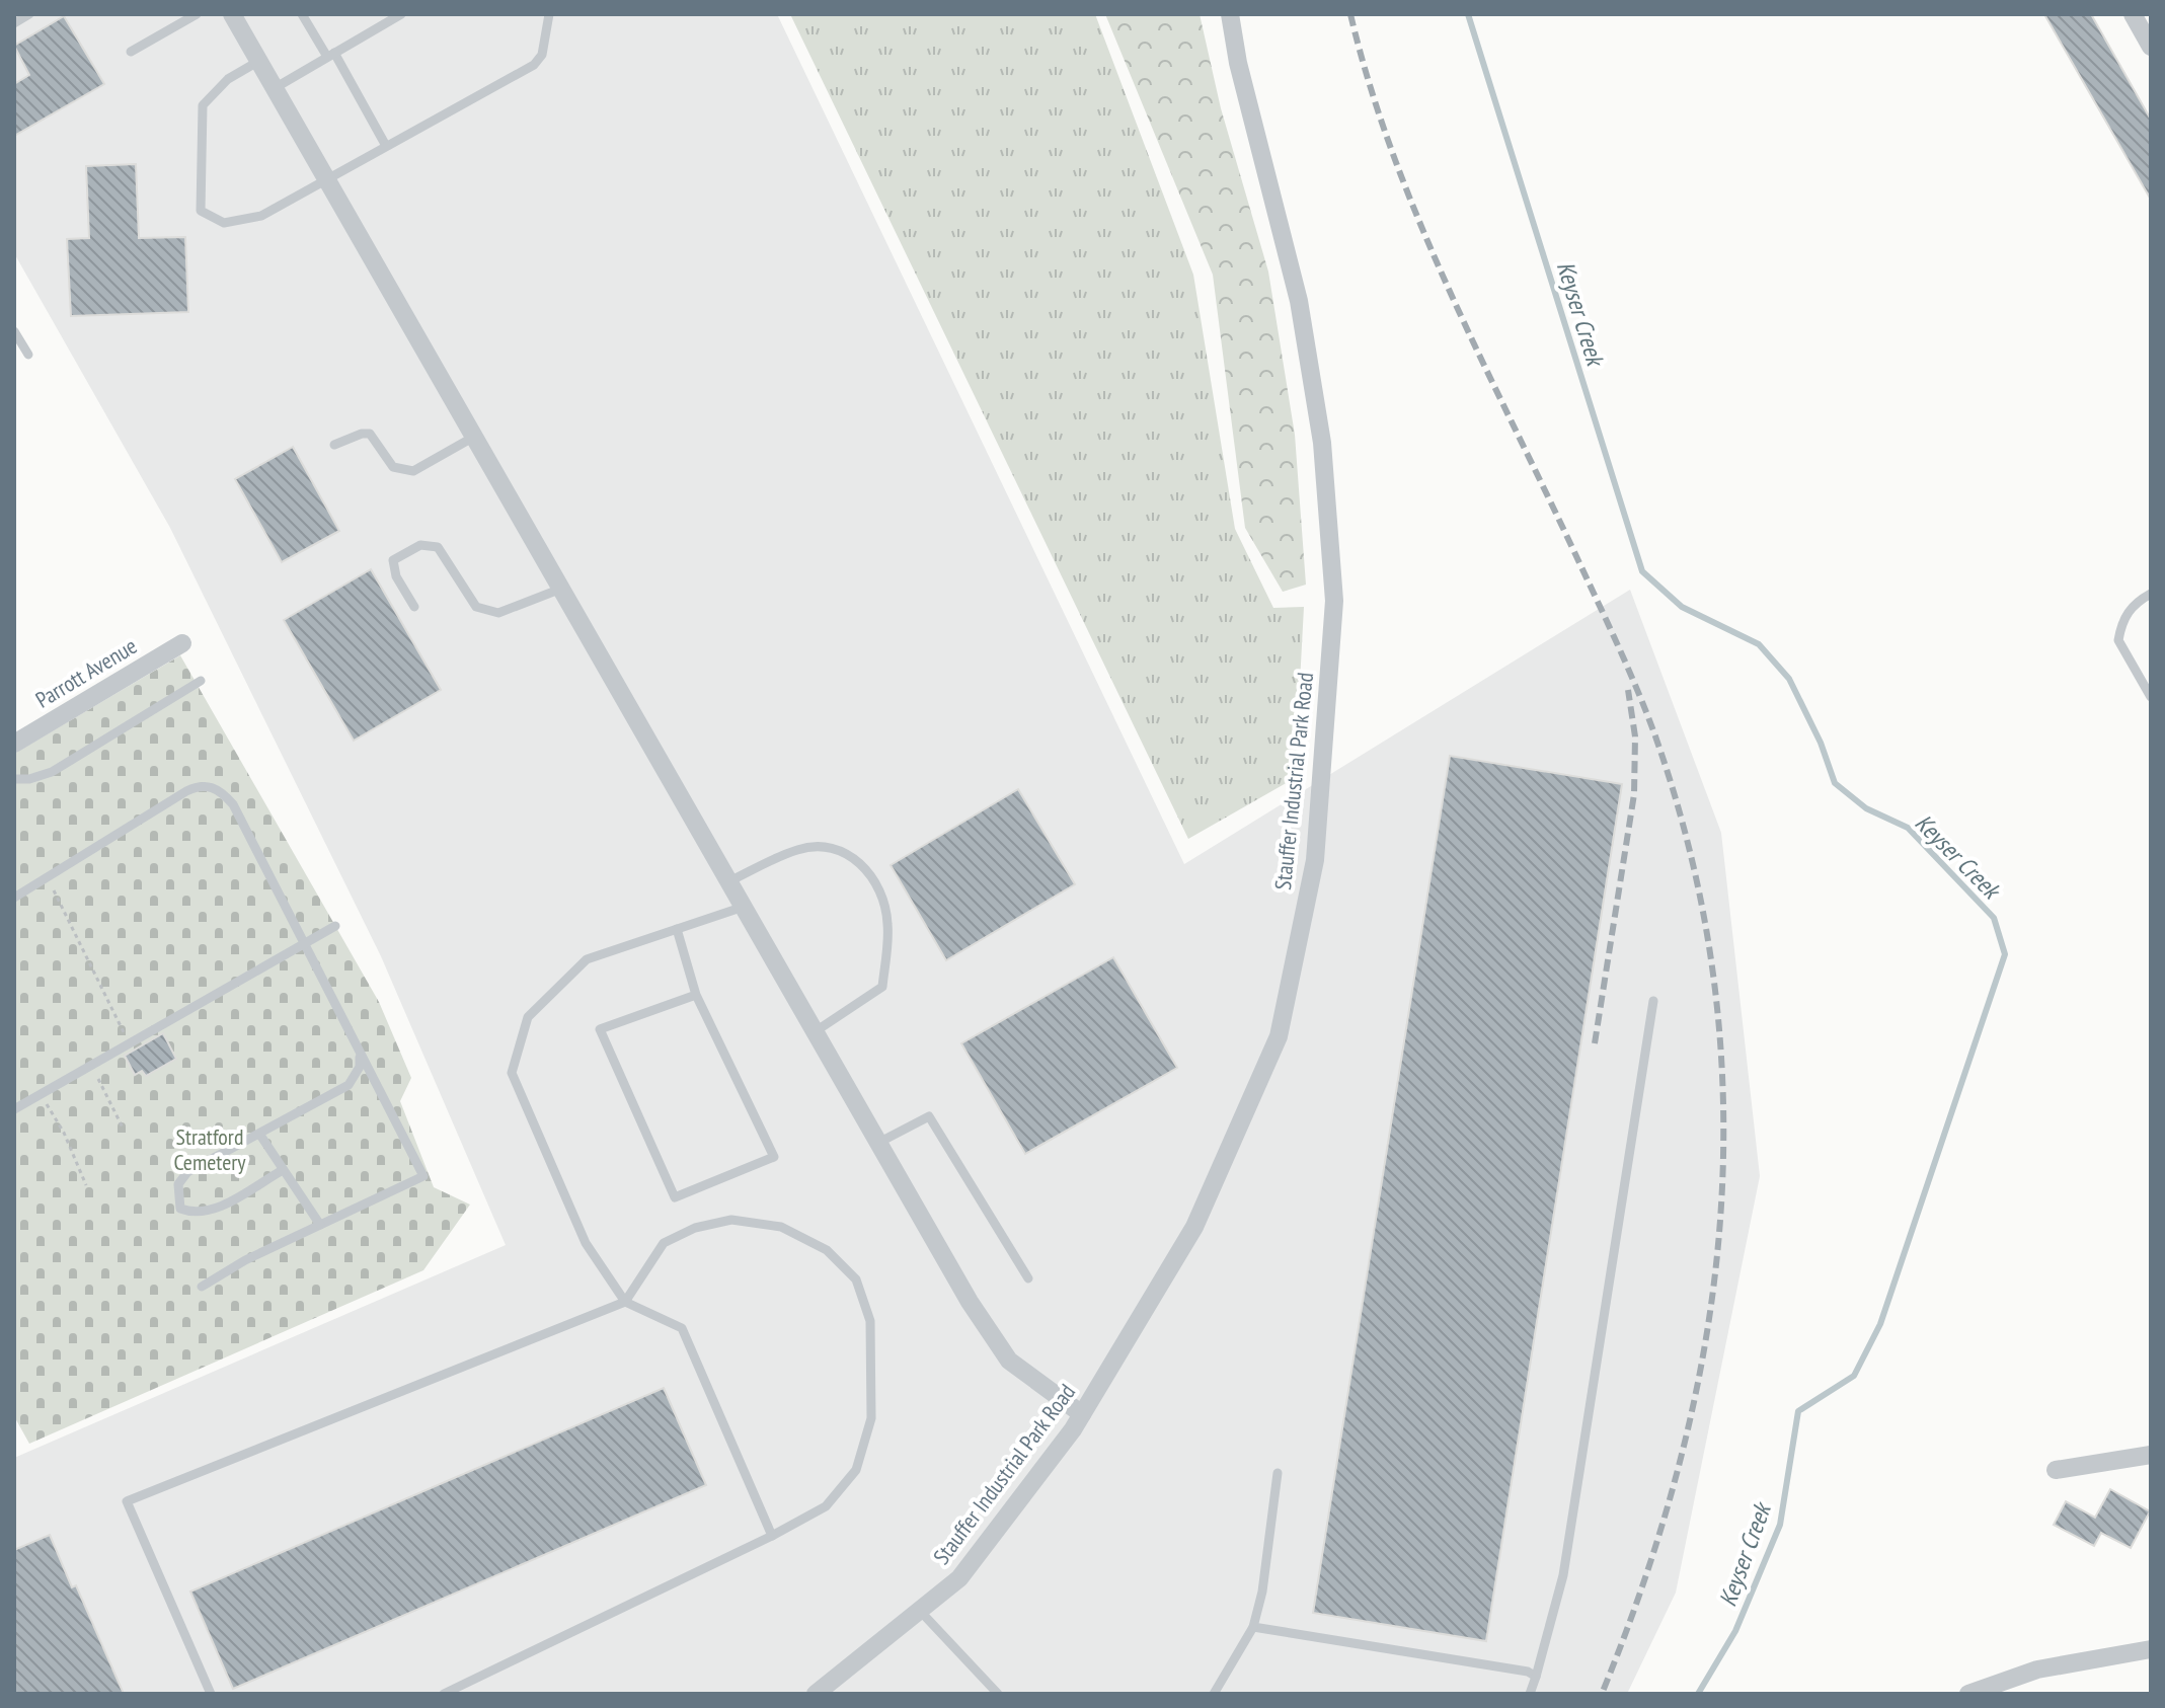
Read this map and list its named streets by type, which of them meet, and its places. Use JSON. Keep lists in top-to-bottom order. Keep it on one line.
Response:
{"streets":{"street":["Parrott Avenue","Stauffer Industrial Park Road"]},"water":["Keyser Creek"],"parks":["Stratford Cemetery"]}
